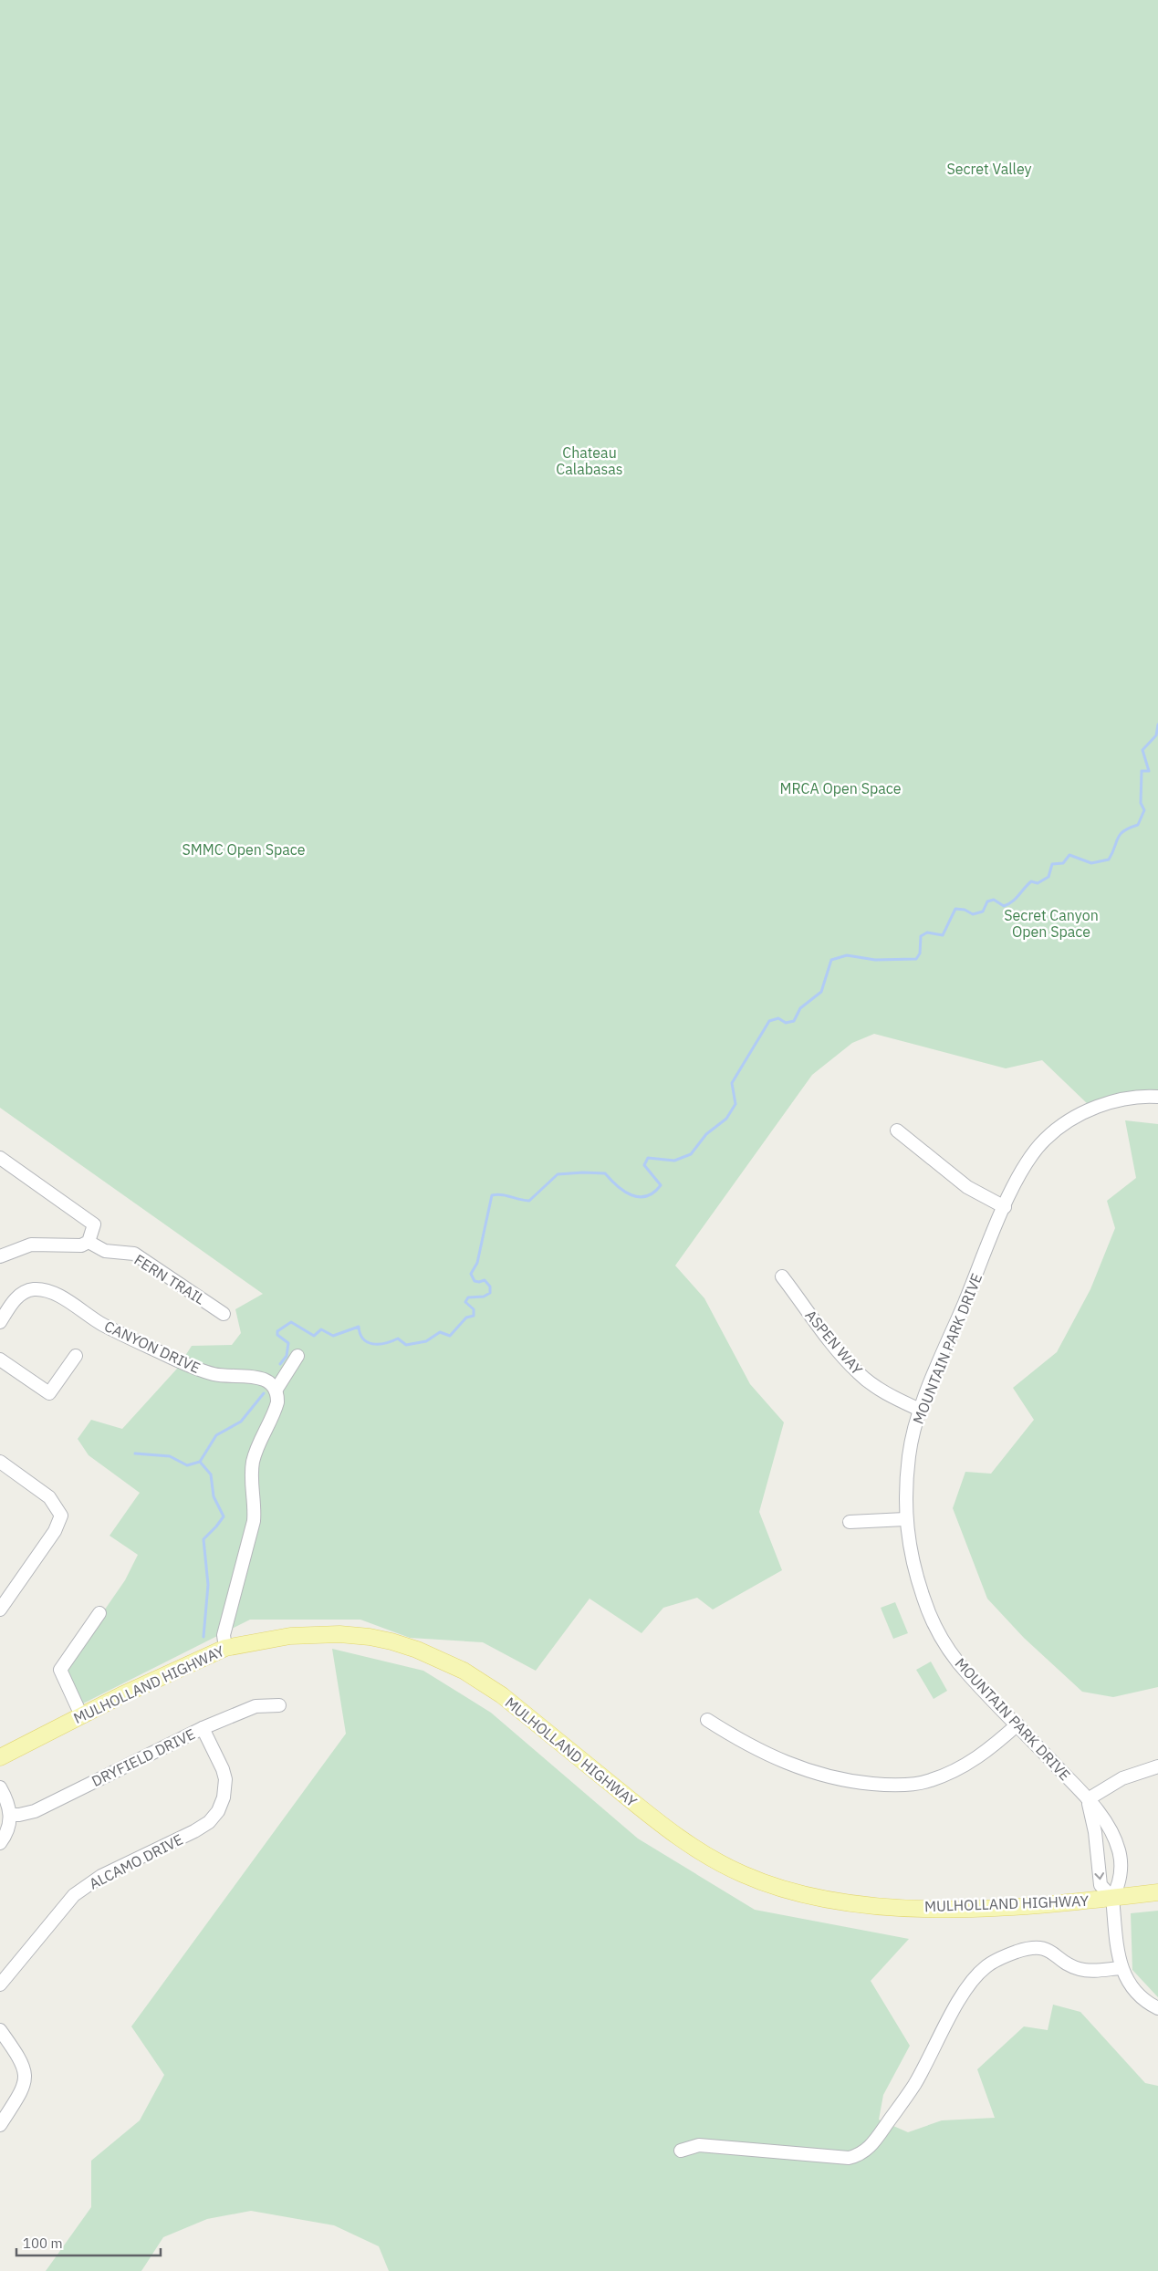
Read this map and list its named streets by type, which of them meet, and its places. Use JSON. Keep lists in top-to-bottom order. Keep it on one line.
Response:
{"streets":{"main road":["MULHOLLAND HIGHWAY"],"street":["FERN TRAIL","ASPEN WAY","CANYON DRIVE","MOUNTAIN PARK DRIVE","DRYFIELD DRIVE","ALCAMO DRIVE"]},"crossings":[["ASPEN WAY","MOUNTAIN PARK DRIVE"],["MOUNTAIN PARK DRIVE","MULHOLLAND HIGHWAY"],["DRYFIELD DRIVE","ALCAMO DRIVE"]],"parks":["Secret Valley","Chateau Calabasas","MRCA Open Space","SMMC Open Space","Secret Canyon Open Space"],"scale_bar":"100 m"}
